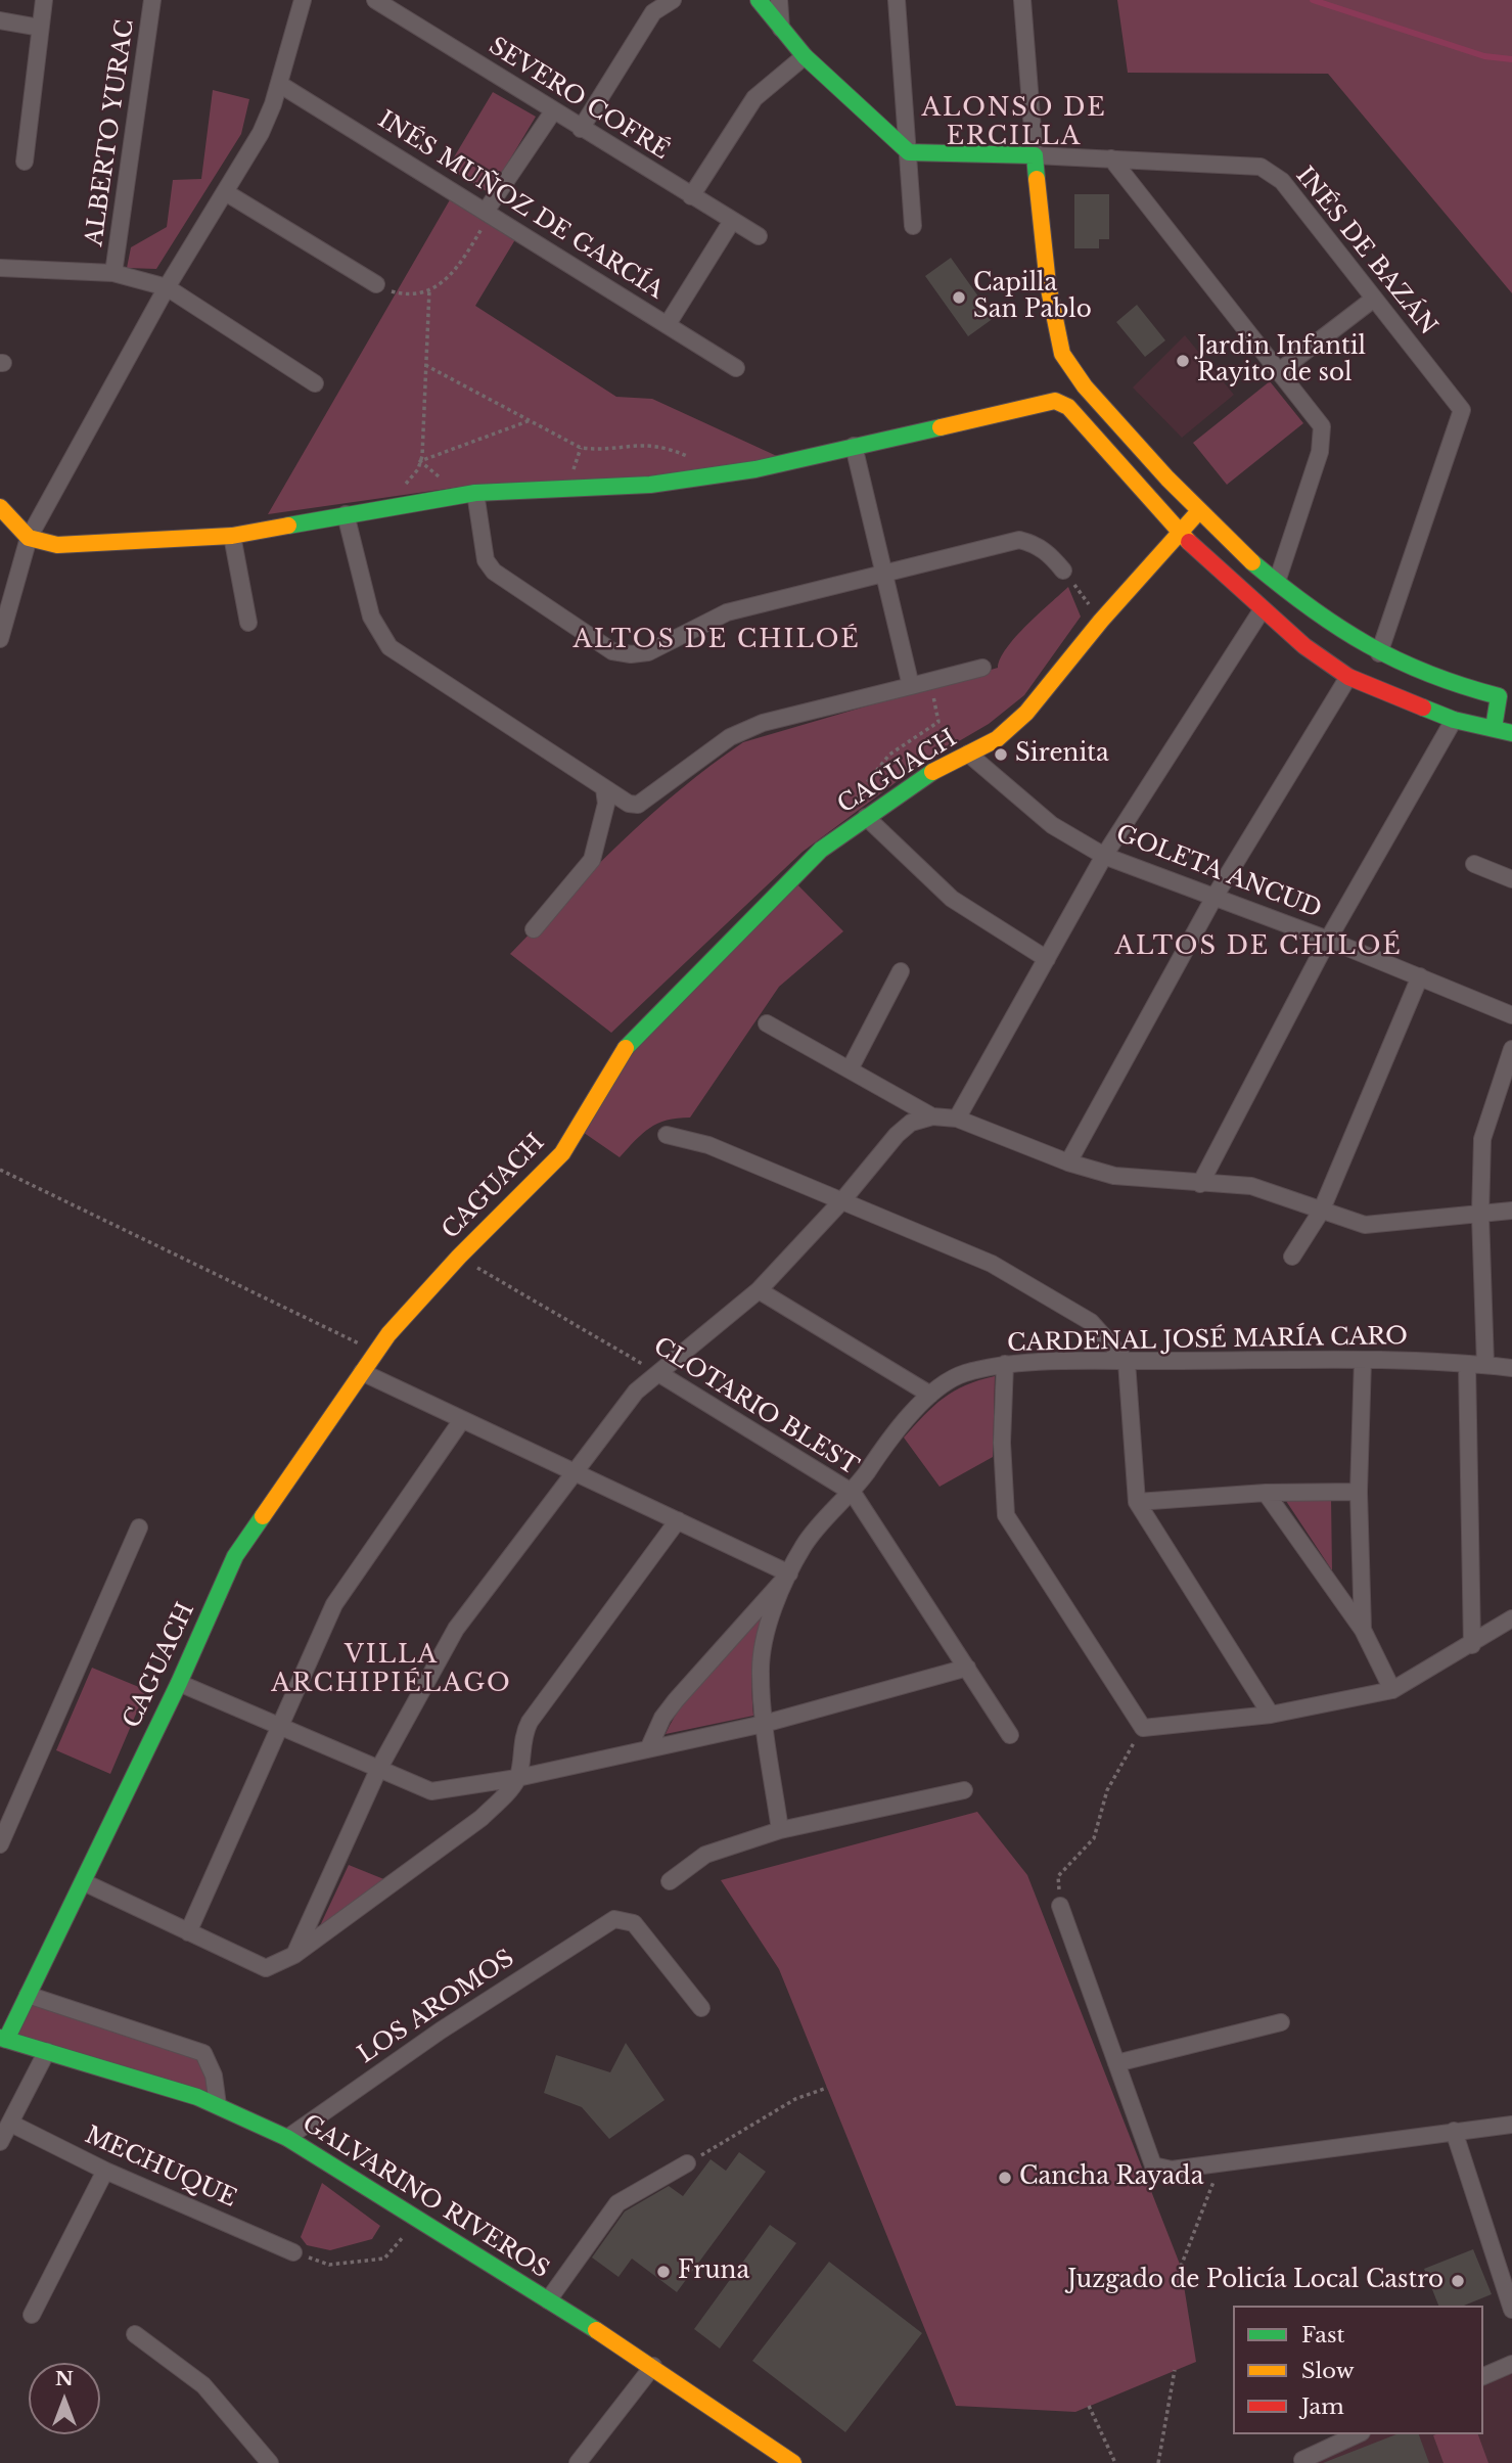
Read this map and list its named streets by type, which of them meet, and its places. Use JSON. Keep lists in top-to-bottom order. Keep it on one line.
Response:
{"streets":{"street":["SEVERO COFRÉ","ALBERTO YURAC","INÉS MUÑOZ DE GARCÍA","INÉS DE BAZÁN","CAGUACH","GOLETA ANCUD","CARDENAL JOSÉ MARÍA CARO","CLOTARIO BLEST","LOS AROMOS","MECHUQUE","GALVARINO RIVEROS"]},"crossings":[["CAGUACH","GOLETA ANCUD"],["CAGUACH","CLOTARIO BLEST"],["CAGUACH","GALVARINO RIVEROS"],["CARDENAL JOSÉ MARÍA CARO","CLOTARIO BLEST"],["LOS AROMOS","GALVARINO RIVEROS"]],"districts":["ALONSO DE ERCILLA","ALTOS DE CHILOÉ","ALTOS DE CHILOÉ","VILLA ARCHIPIÉLAGO"],"places":["Capilla San Pablo","Jardin Infantil Rayito de sol","Sirenita","Cancha Rayada","Fruna","Juzgado de Policía Local Castro"],"legend":["Fast","Slow","Jam"],"north":"top"}
